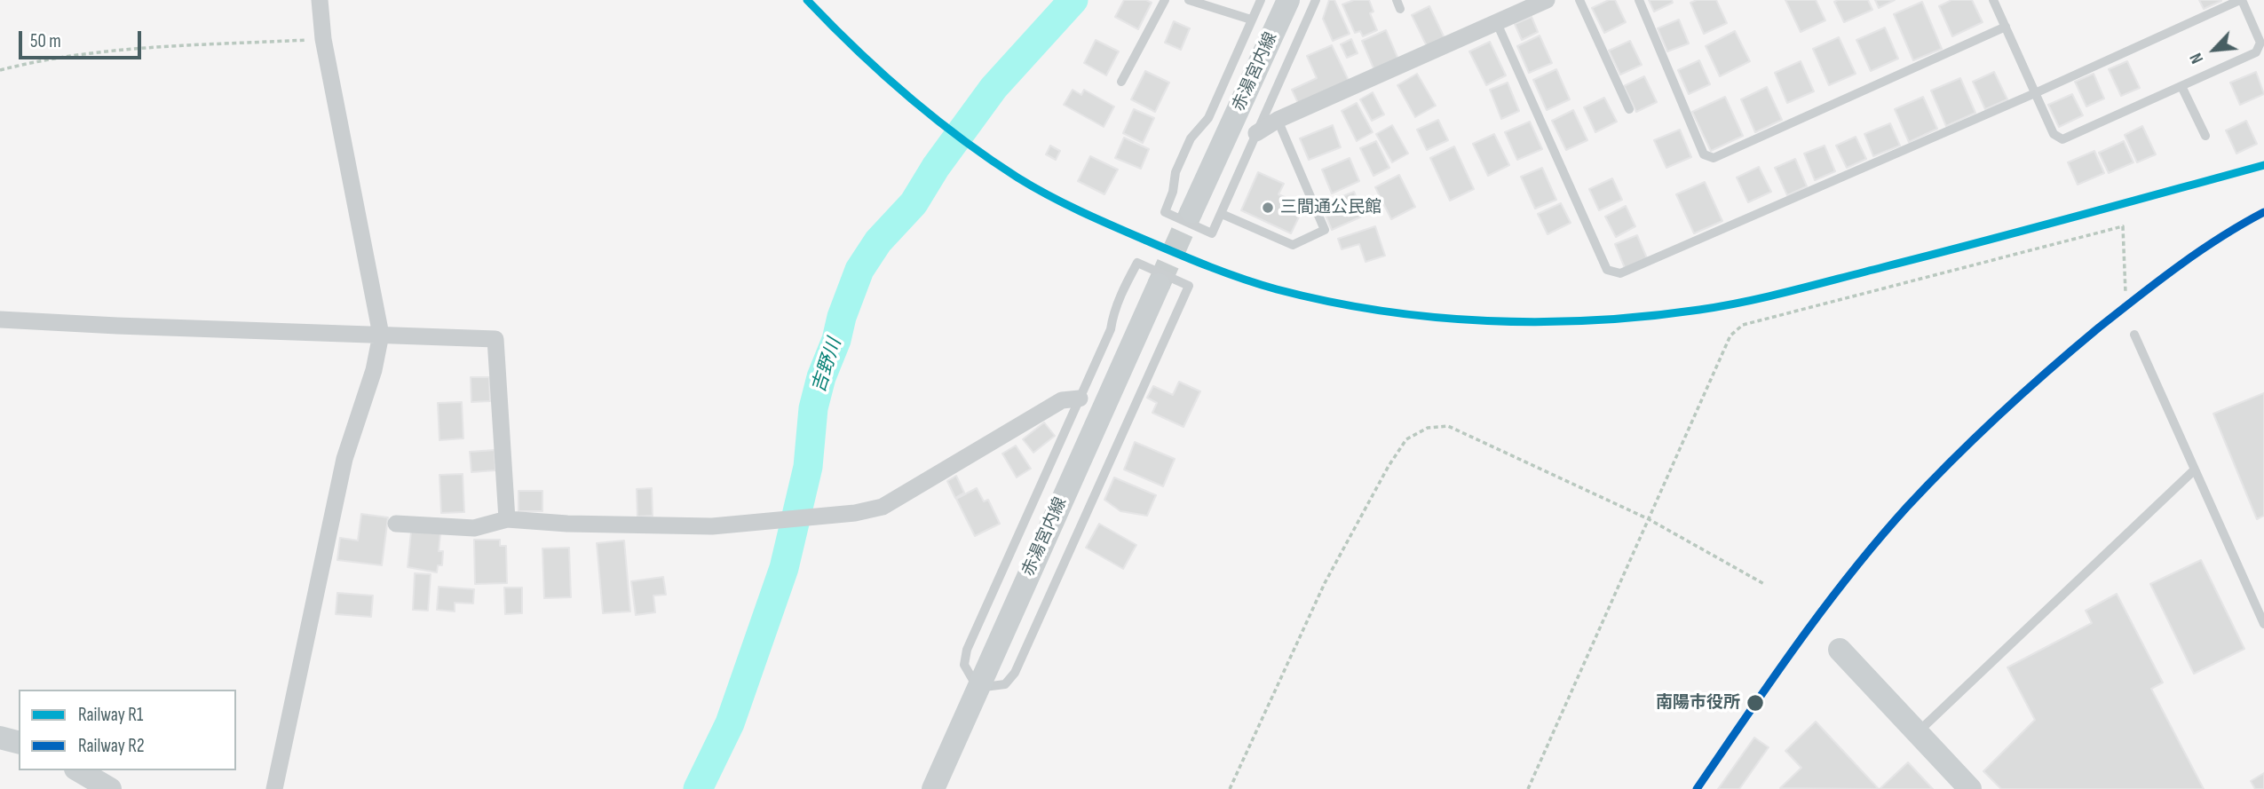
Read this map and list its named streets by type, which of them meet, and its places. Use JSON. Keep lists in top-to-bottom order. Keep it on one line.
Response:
{"streets":{"main road":["赤湯宮内線"]},"water":["吉野川"],"places":["三間通公民館","南陽市役所"],"lines":["rail line R1","rail line R2"],"legend":["Railway R1","Railway R2"],"scale_bar":"50 m","north":"bottom left"}
